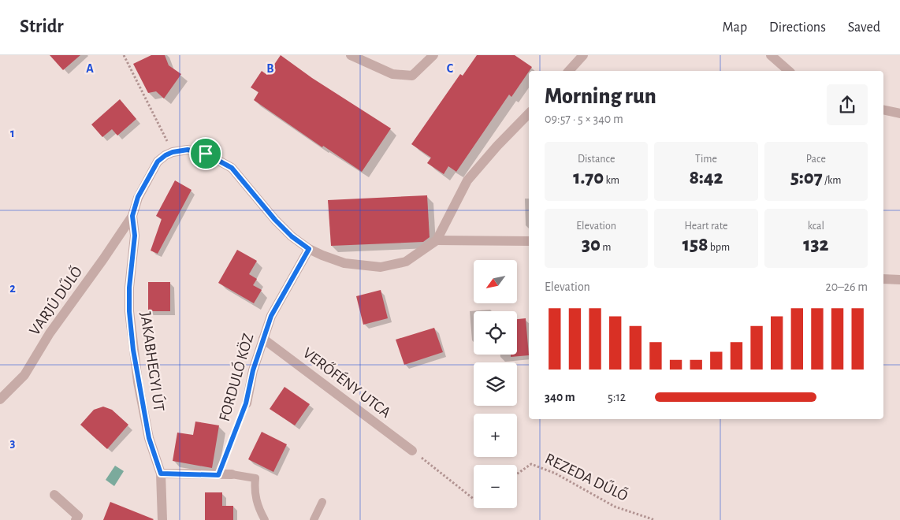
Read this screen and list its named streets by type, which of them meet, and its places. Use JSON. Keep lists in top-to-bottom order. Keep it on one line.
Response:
{"streets":{"street":["VARJÚ DŰLŐ","JAKABHEGYI ÚT","FORDULÓ KÖZ","VERŐFÉNY UTCA"],"path":["REZEDA DŰLŐ"]},"crossings":[["VARJÚ DŰLŐ","JAKABHEGYI ÚT"],["FORDULÓ KÖZ","VERŐFÉNY UTCA"]],"north":"bottom left","page":{"header":"Stridr","nav":["Map","Directions","Saved"],"heading":["Morning run","09:57 · 5 × 340 m"],"stats":[["Distance","1.70 km"],["Time","8:42"],["Pace","5:07 /km"],["Elevation","30 m"],["Heart rate","158 bpm"],["kcal","132"]],"map_buttons":["+","−"],"chart":["Elevation","20–26 m"],"list":[{"name":"340 m","note":"5:12"}]},"grid":{"columns":["A","B","C"],"rows":["1","2","3"]}}
